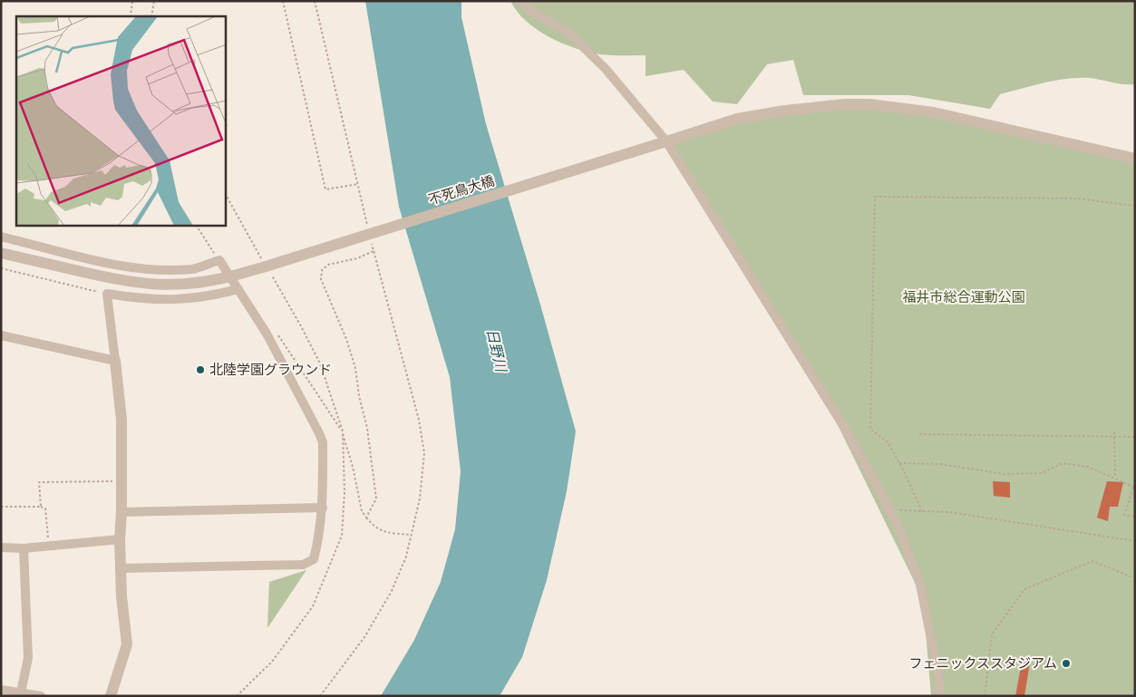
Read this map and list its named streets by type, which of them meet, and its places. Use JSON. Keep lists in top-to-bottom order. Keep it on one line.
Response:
{"streets":{"street":["不死鳥大橋"]},"water":["日野川"],"parks":["福井市総合運動公園"],"places":["北陸学園グラウンド","フェニックススタジアム"]}
